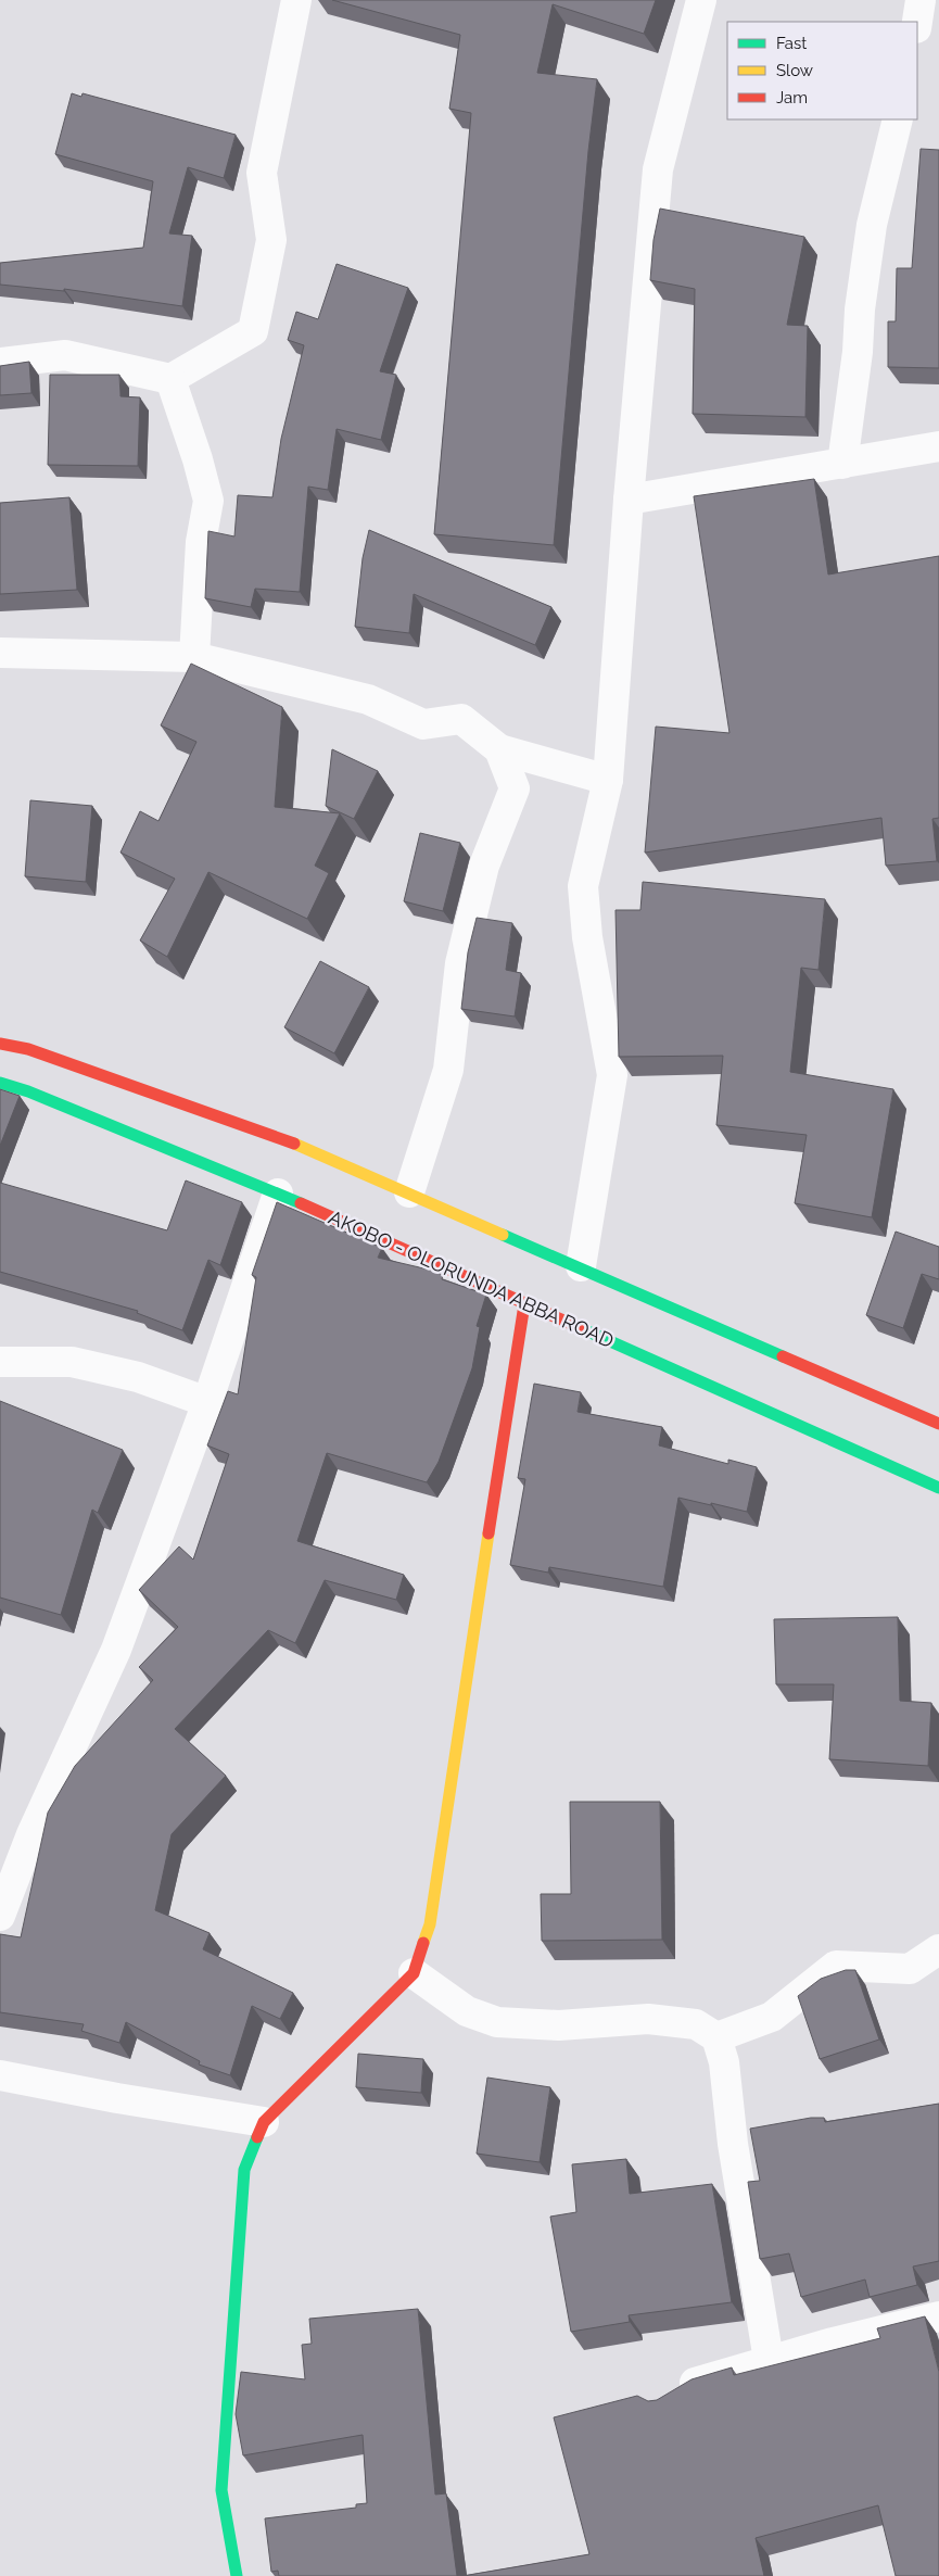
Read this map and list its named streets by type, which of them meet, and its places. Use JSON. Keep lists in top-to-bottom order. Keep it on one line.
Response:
{"streets":{"main road":["AKOBO - OLORUNDA ABBA ROAD"]},"legend":["Fast","Slow","Jam"]}
